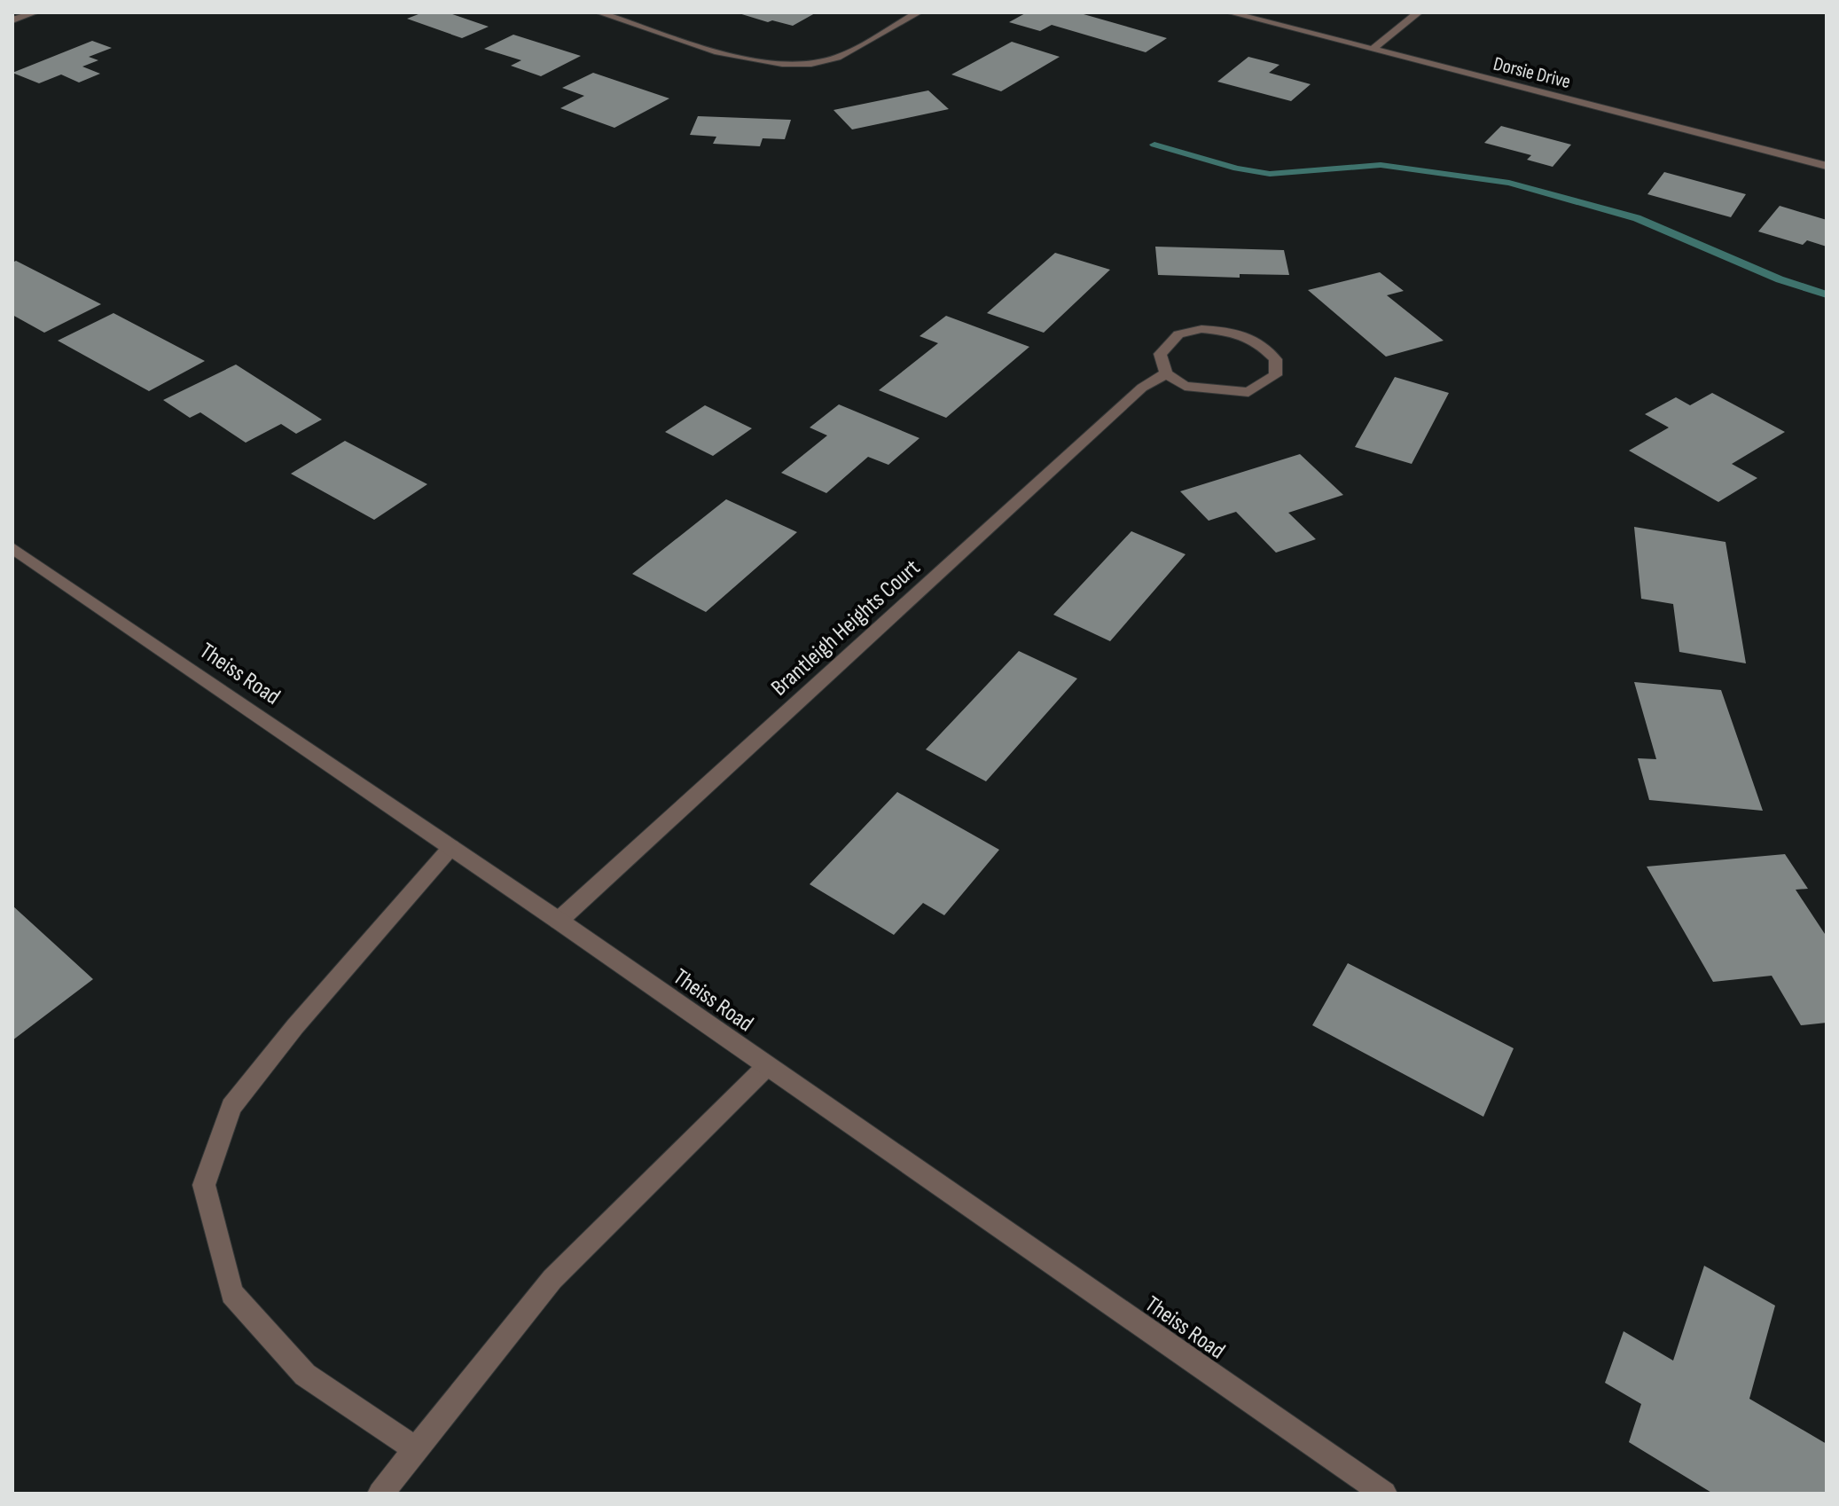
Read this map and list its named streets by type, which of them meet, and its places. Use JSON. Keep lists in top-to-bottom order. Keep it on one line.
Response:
{"streets":{"street":["Dorsie Drive","Brantleigh Heights Court","Theiss Road"]},"crossings":[["Brantleigh Heights Court","Theiss Road"]]}
